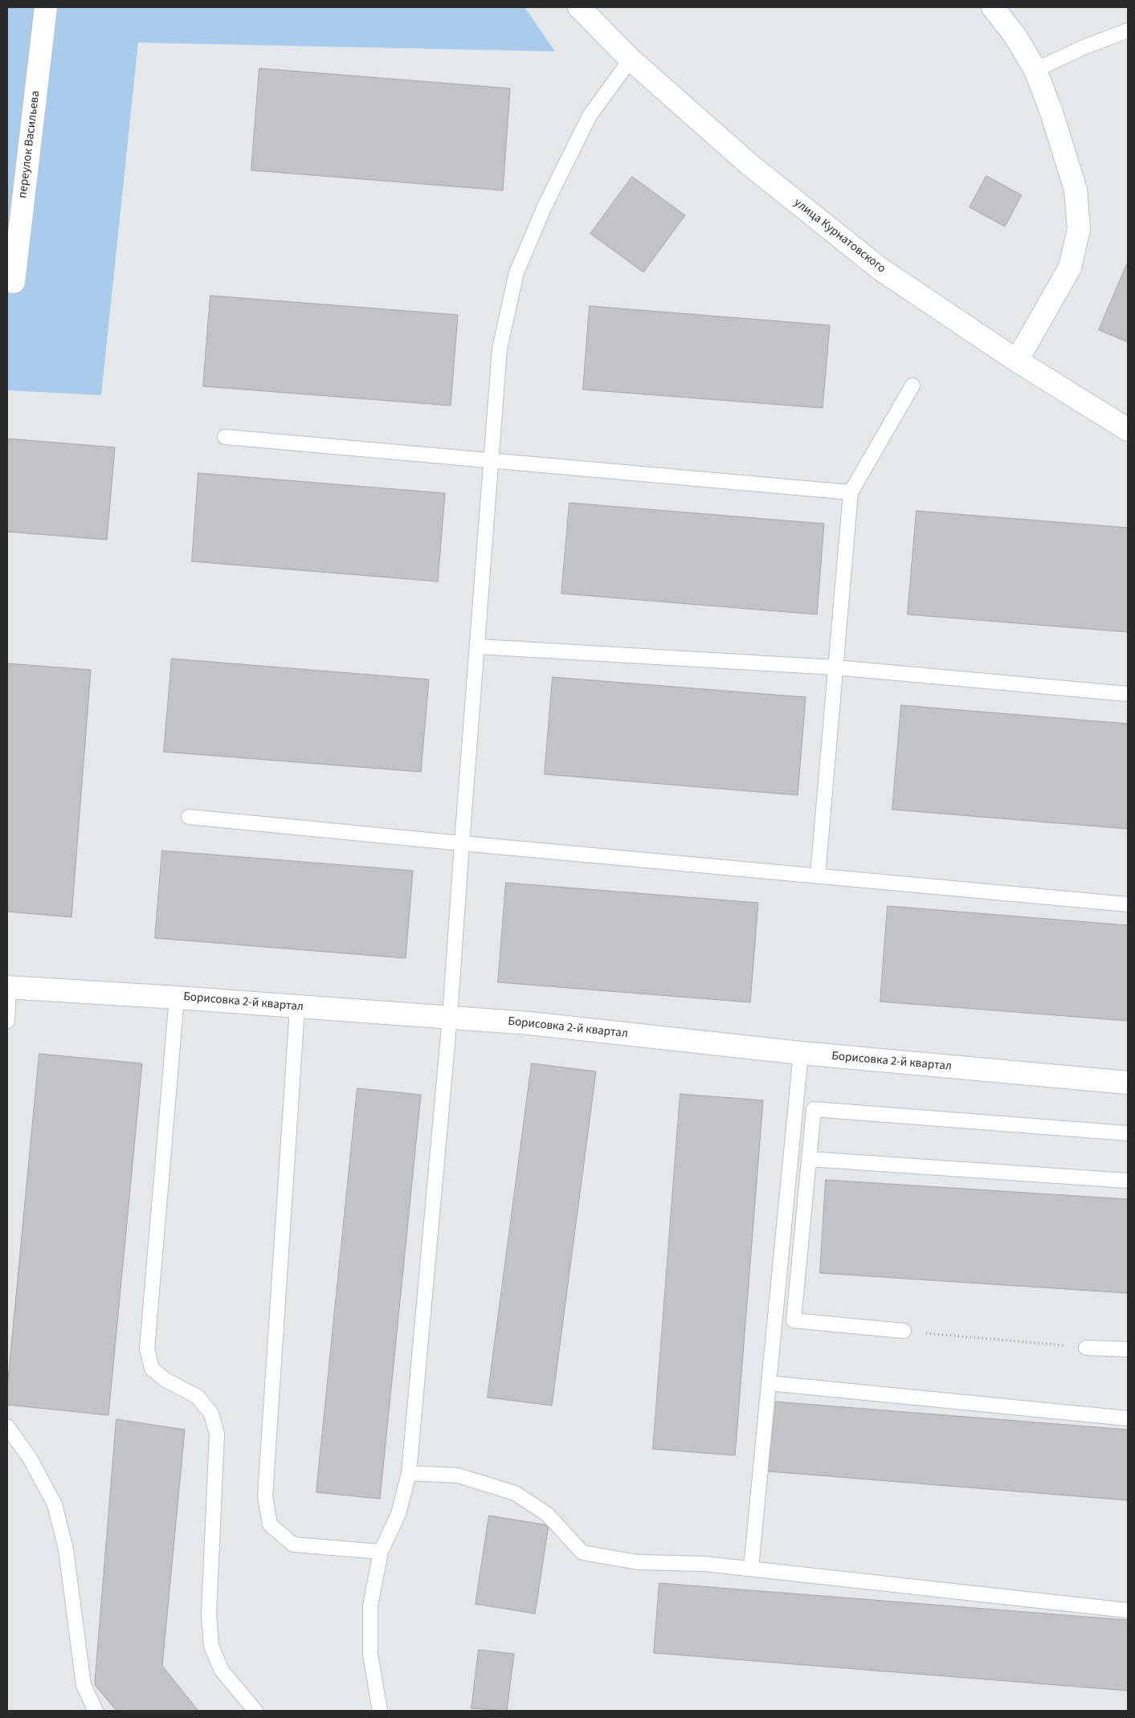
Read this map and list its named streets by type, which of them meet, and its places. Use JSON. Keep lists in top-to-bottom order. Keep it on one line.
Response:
{"streets":{"street":["переулок Васильева","улица Курнатовского","Борисовка 2-й квартал"]}}
